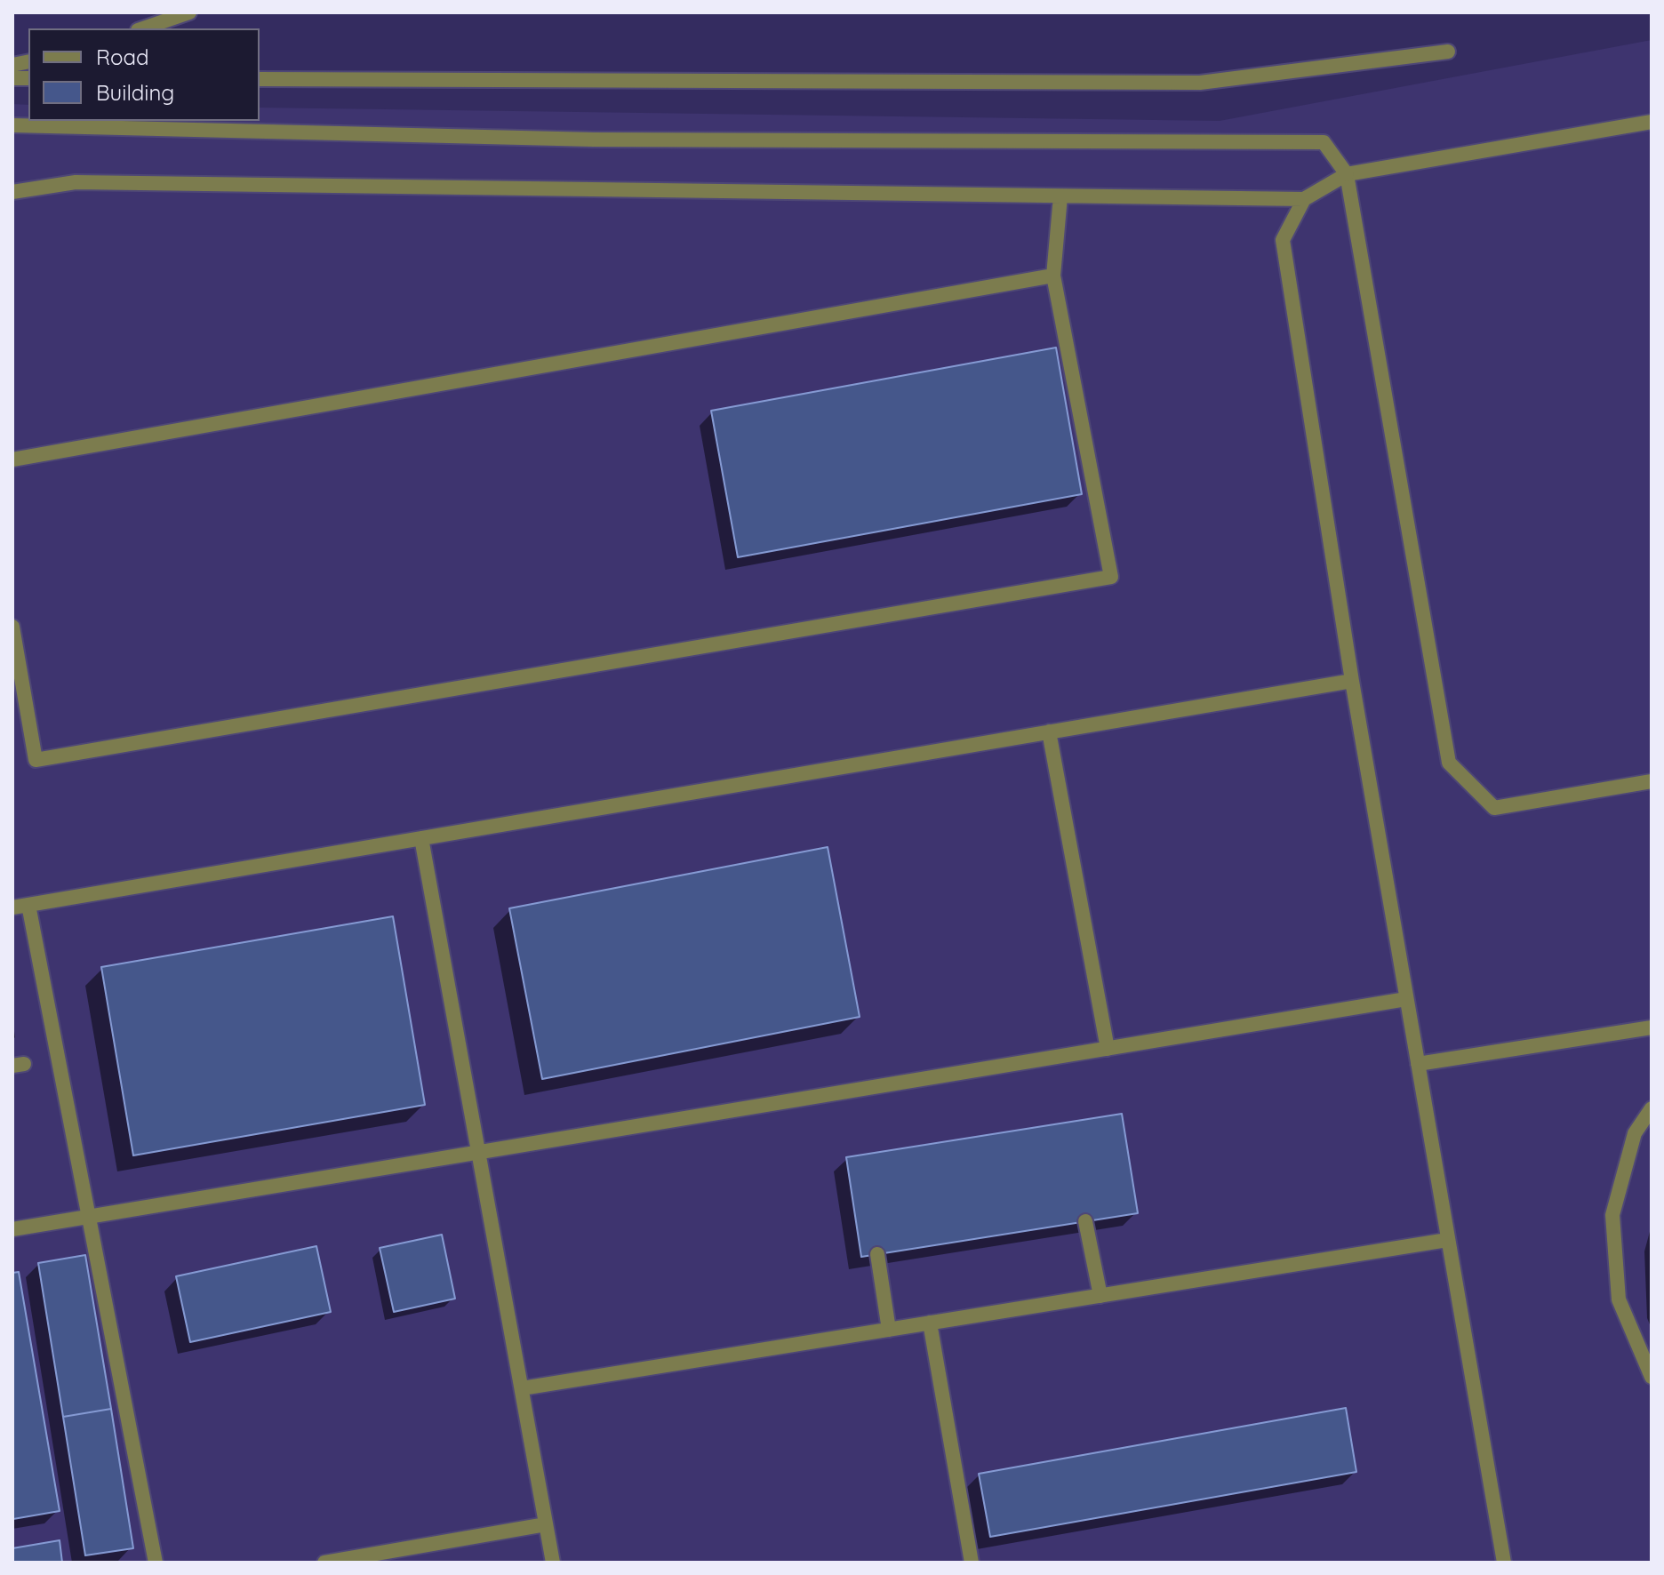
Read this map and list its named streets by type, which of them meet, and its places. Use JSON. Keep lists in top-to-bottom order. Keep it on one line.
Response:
{"legend":["Road","Building"]}
